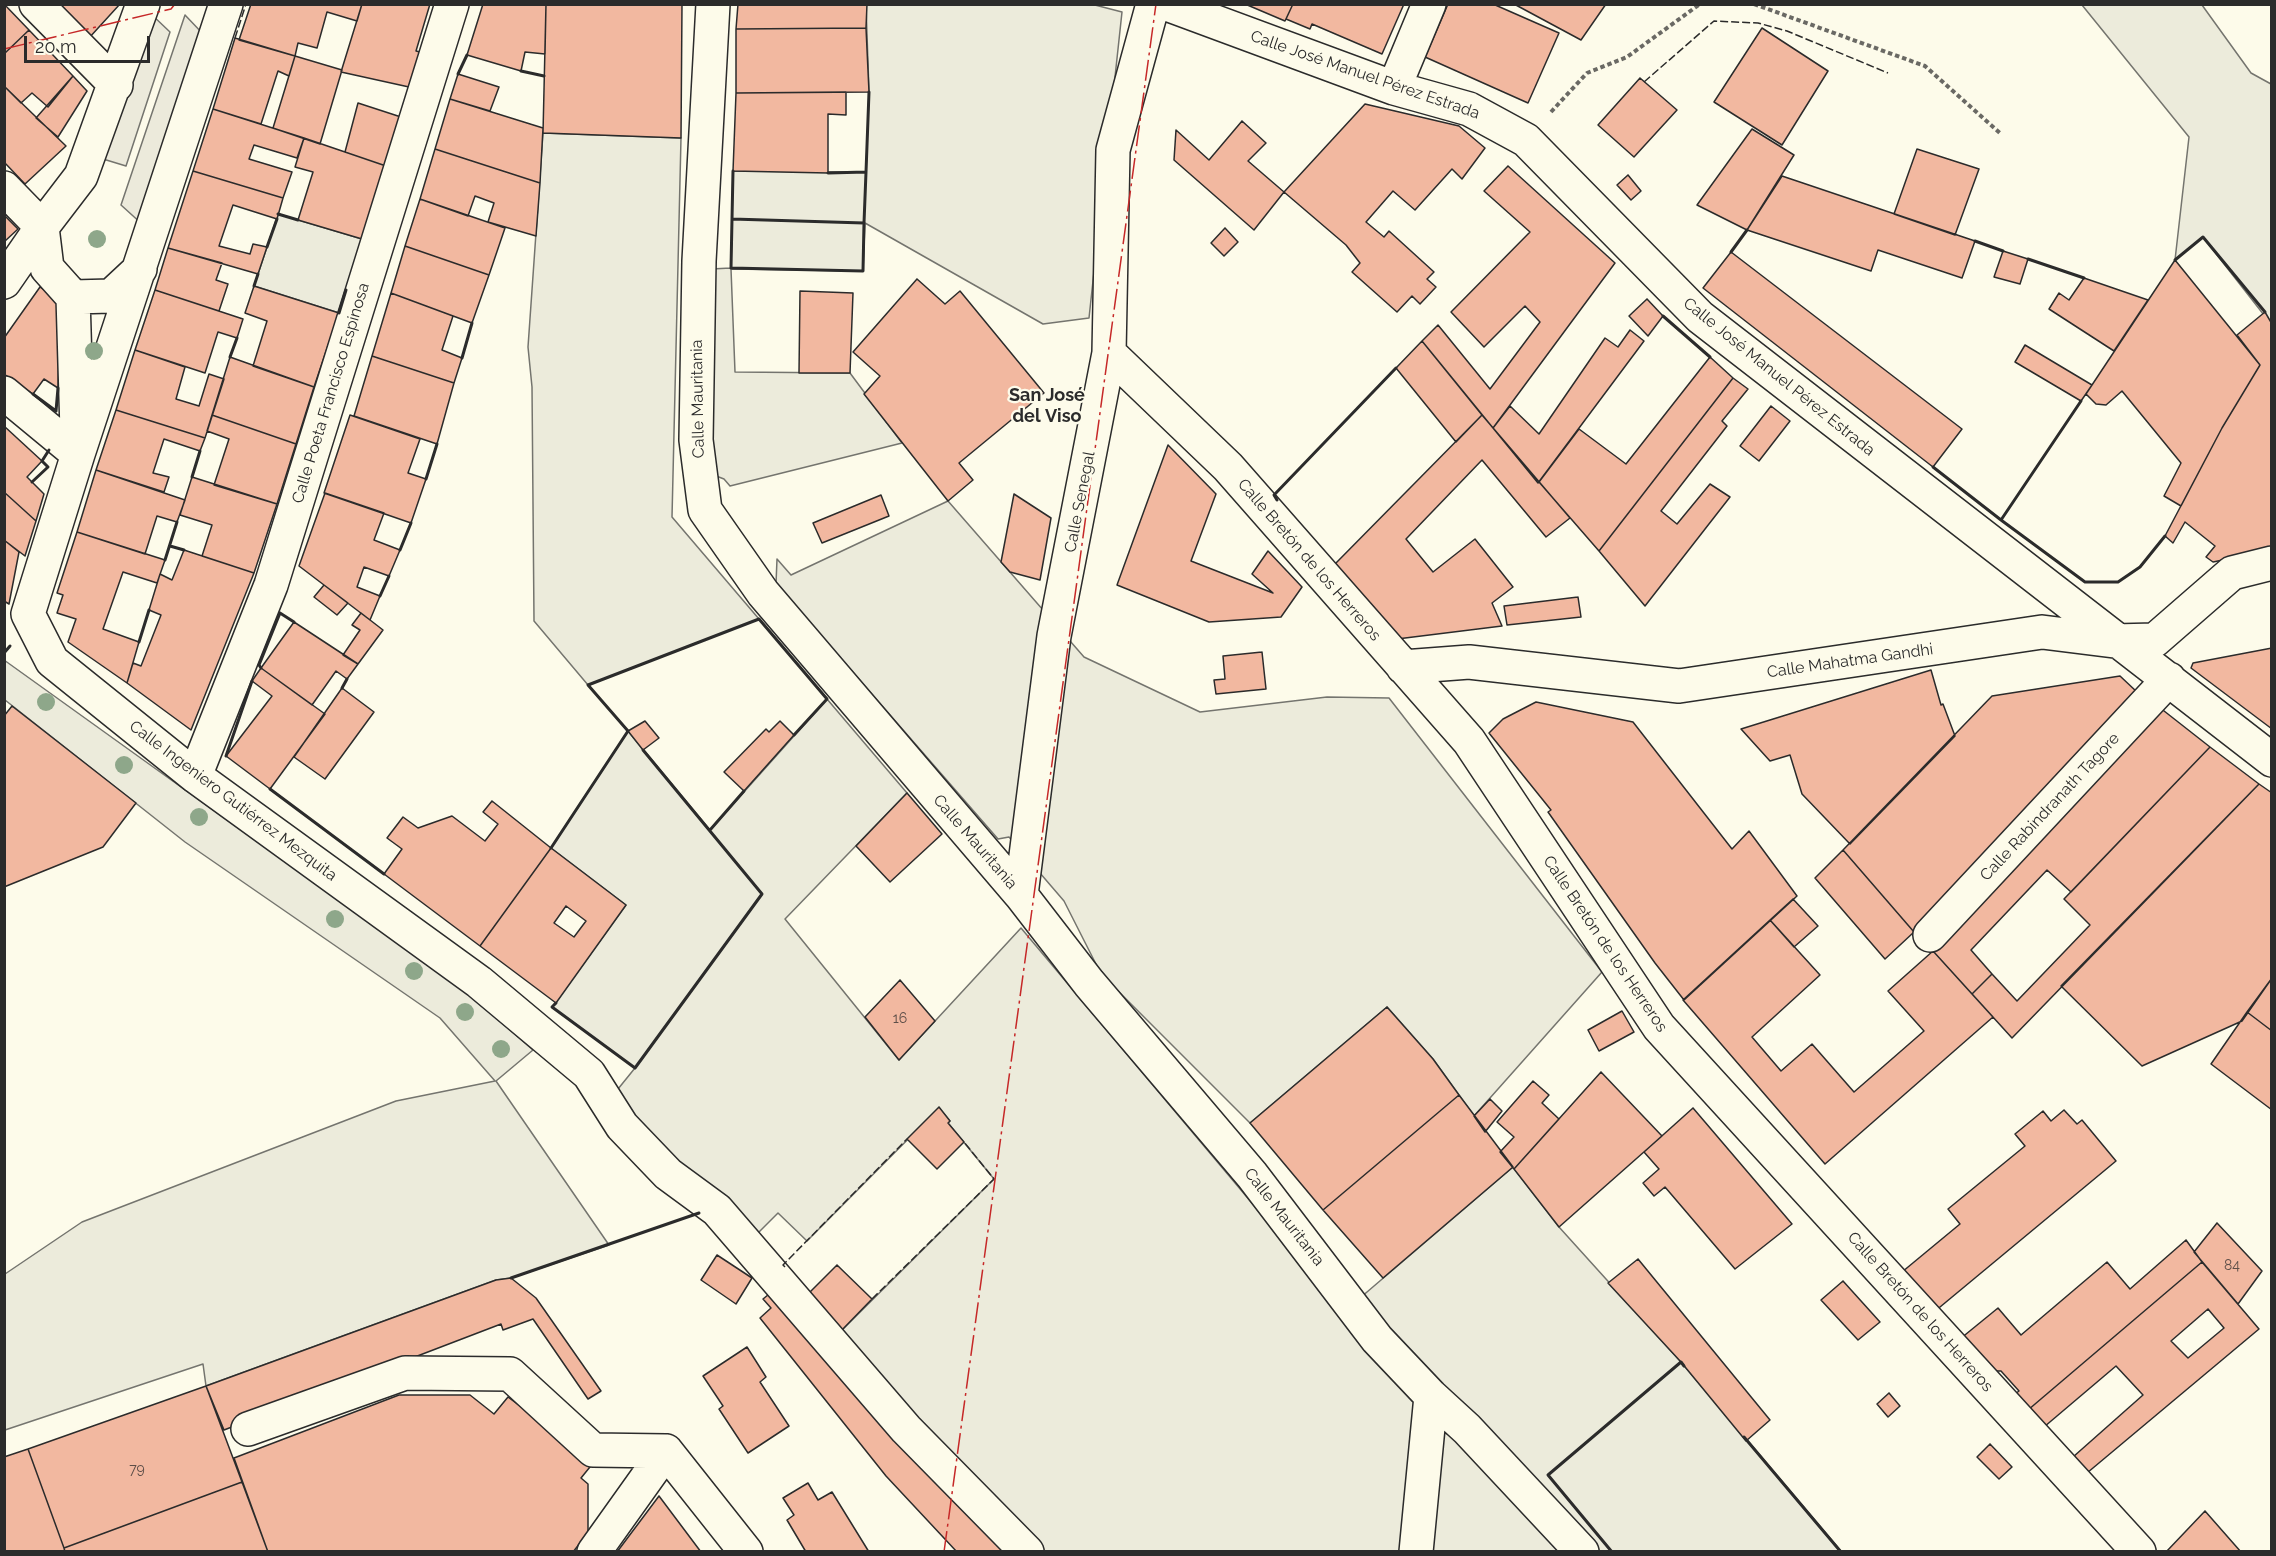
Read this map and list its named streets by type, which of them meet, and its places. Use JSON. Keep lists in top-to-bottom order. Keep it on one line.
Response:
{"streets":{"street":["Calle José Manuel Pérez Estrada","Calle Poeta Francisco Espinosa","Calle Mauritania","Calle Senegal","Calle Bretón de los Herreros","Calle Mahatma Gandhi","Calle Ingeniero Gutiérrez Mezquita","Calle Rabindranath Tagore"]},"crossings":[["Calle José Manuel Pérez Estrada","Calle Mahatma Gandhi"],["Calle José Manuel Pérez Estrada","Calle Rabindranath Tagore"],["Calle Poeta Francisco Espinosa","Calle Ingeniero Gutiérrez Mezquita"],["Calle Mauritania","Calle Senegal"],["Calle Senegal","Calle Bretón de los Herreros"],["Calle Bretón de los Herreros","Calle Mahatma Gandhi"]],"districts":["San José del Viso"],"house_numbers":["16","84","79"],"scale_bar":"20 m"}
